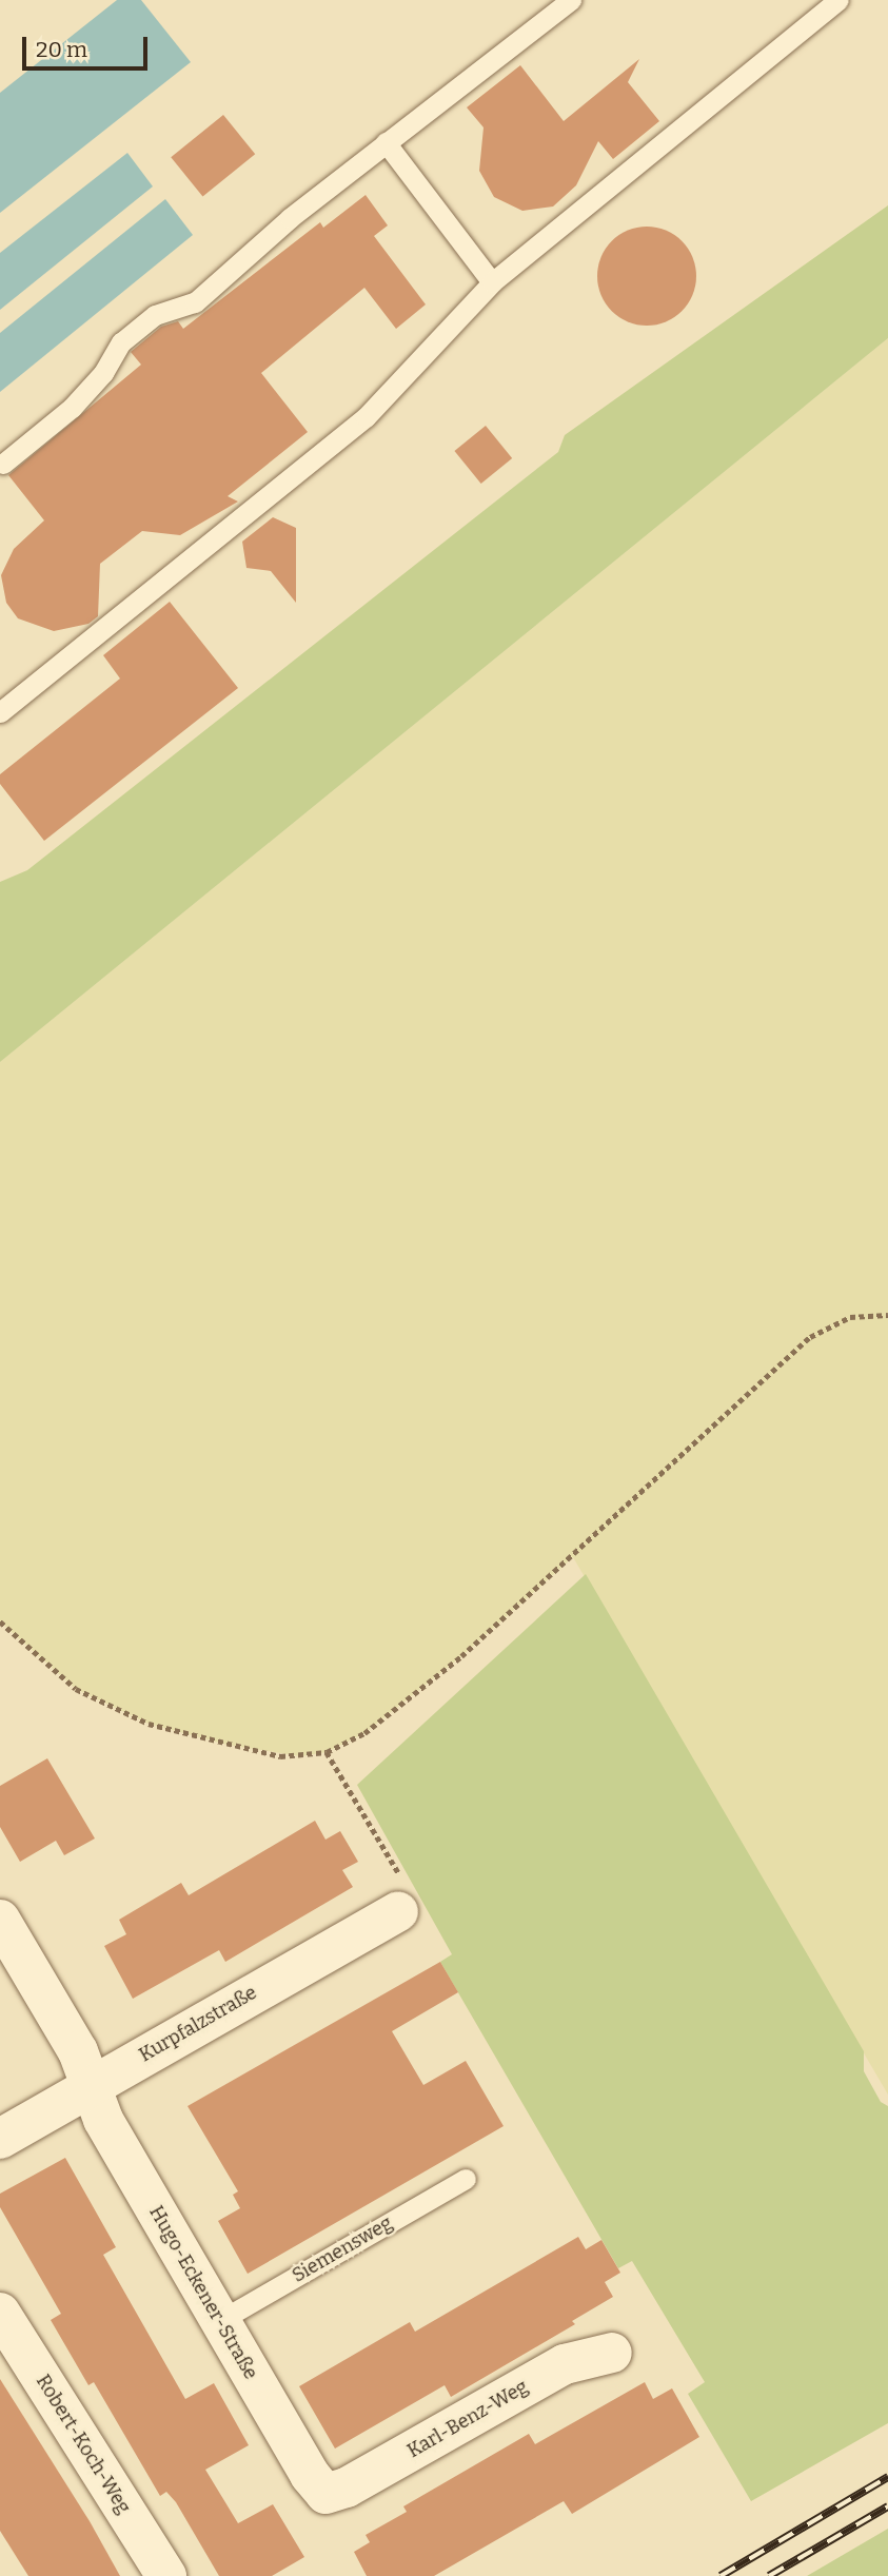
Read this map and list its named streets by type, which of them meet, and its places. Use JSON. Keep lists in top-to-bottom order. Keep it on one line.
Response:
{"streets":{"street":["Kurpfalzstraße","Hugo-Eckener-Straße","Karl-Benz-Weg","Robert-Koch-Weg"],"lane":["Siemensweg"]},"crossings":[["Kurpfalzstraße","Hugo-Eckener-Straße"],["Siemensweg","Hugo-Eckener-Straße"],["Hugo-Eckener-Straße","Karl-Benz-Weg"]],"scale_bar":"20 m"}
